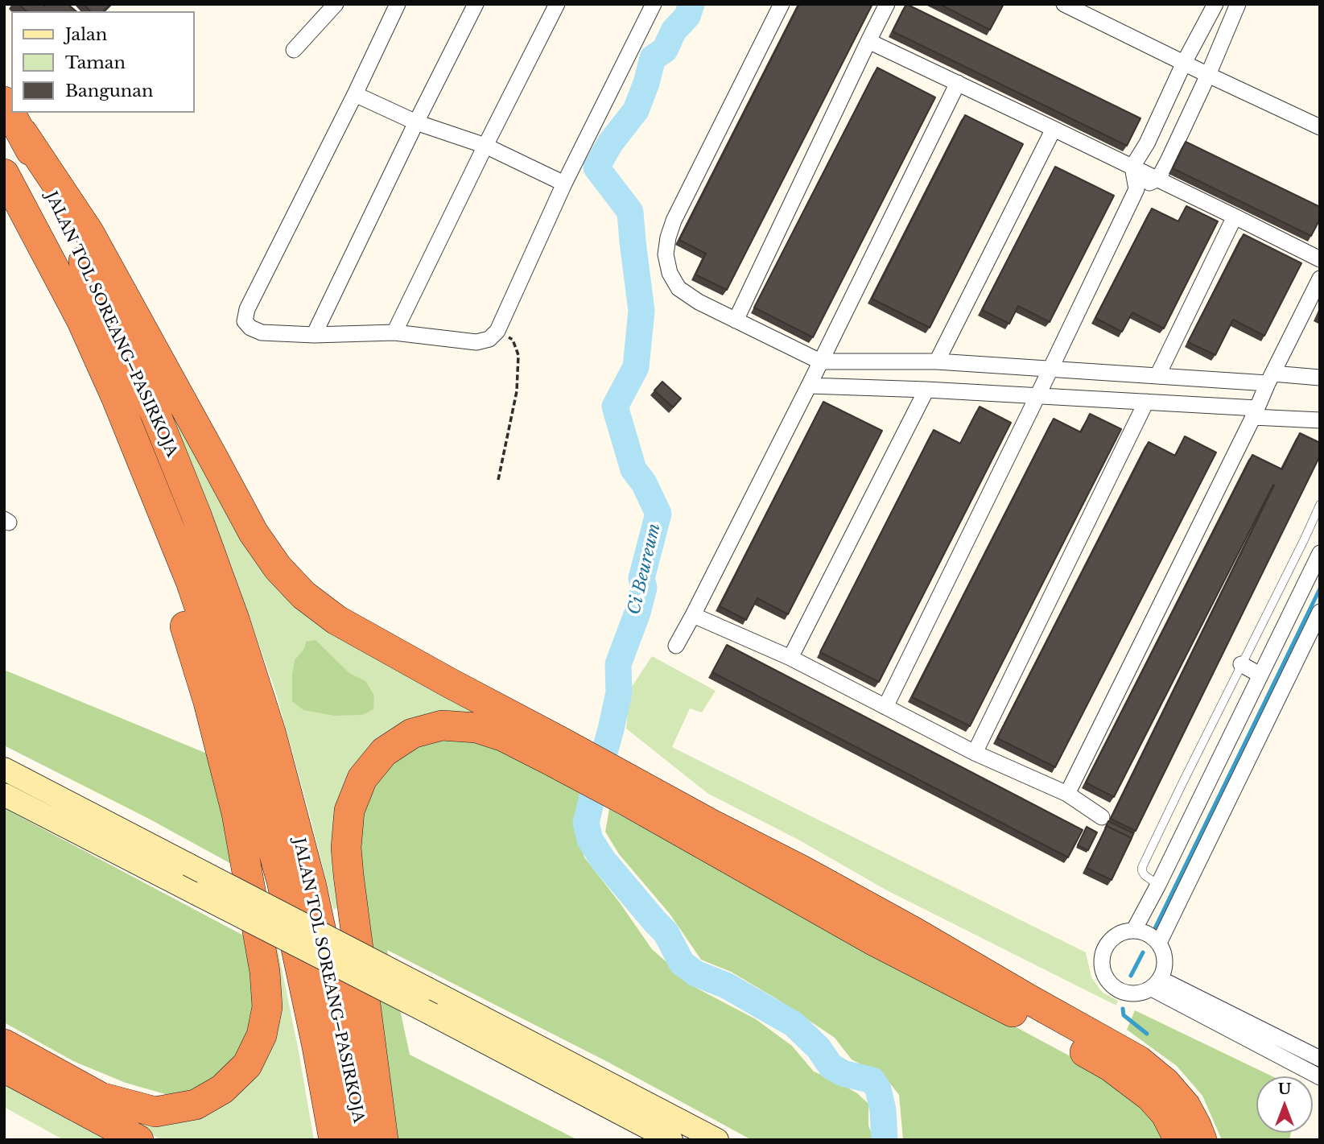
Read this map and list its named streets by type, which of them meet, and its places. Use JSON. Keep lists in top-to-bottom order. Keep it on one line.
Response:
{"streets":{"highway":["JALAN TOL SOREANG–PASIRKOJA"]},"water":["Ci Beureum"],"legend":["Jalan","Taman","Bangunan"],"north":"top"}
